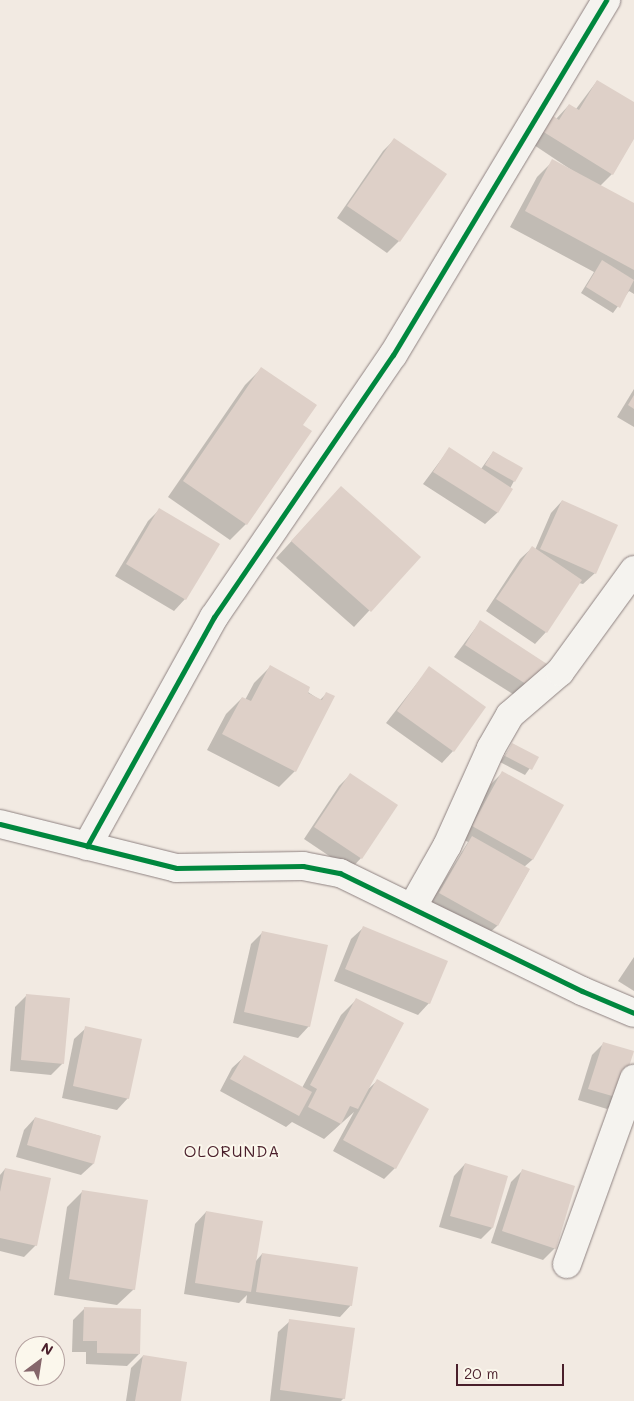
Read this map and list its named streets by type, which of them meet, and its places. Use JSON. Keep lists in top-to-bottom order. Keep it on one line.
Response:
{"districts":["OLORUNDA"],"scale_bar":"20 m","north":"top right"}
